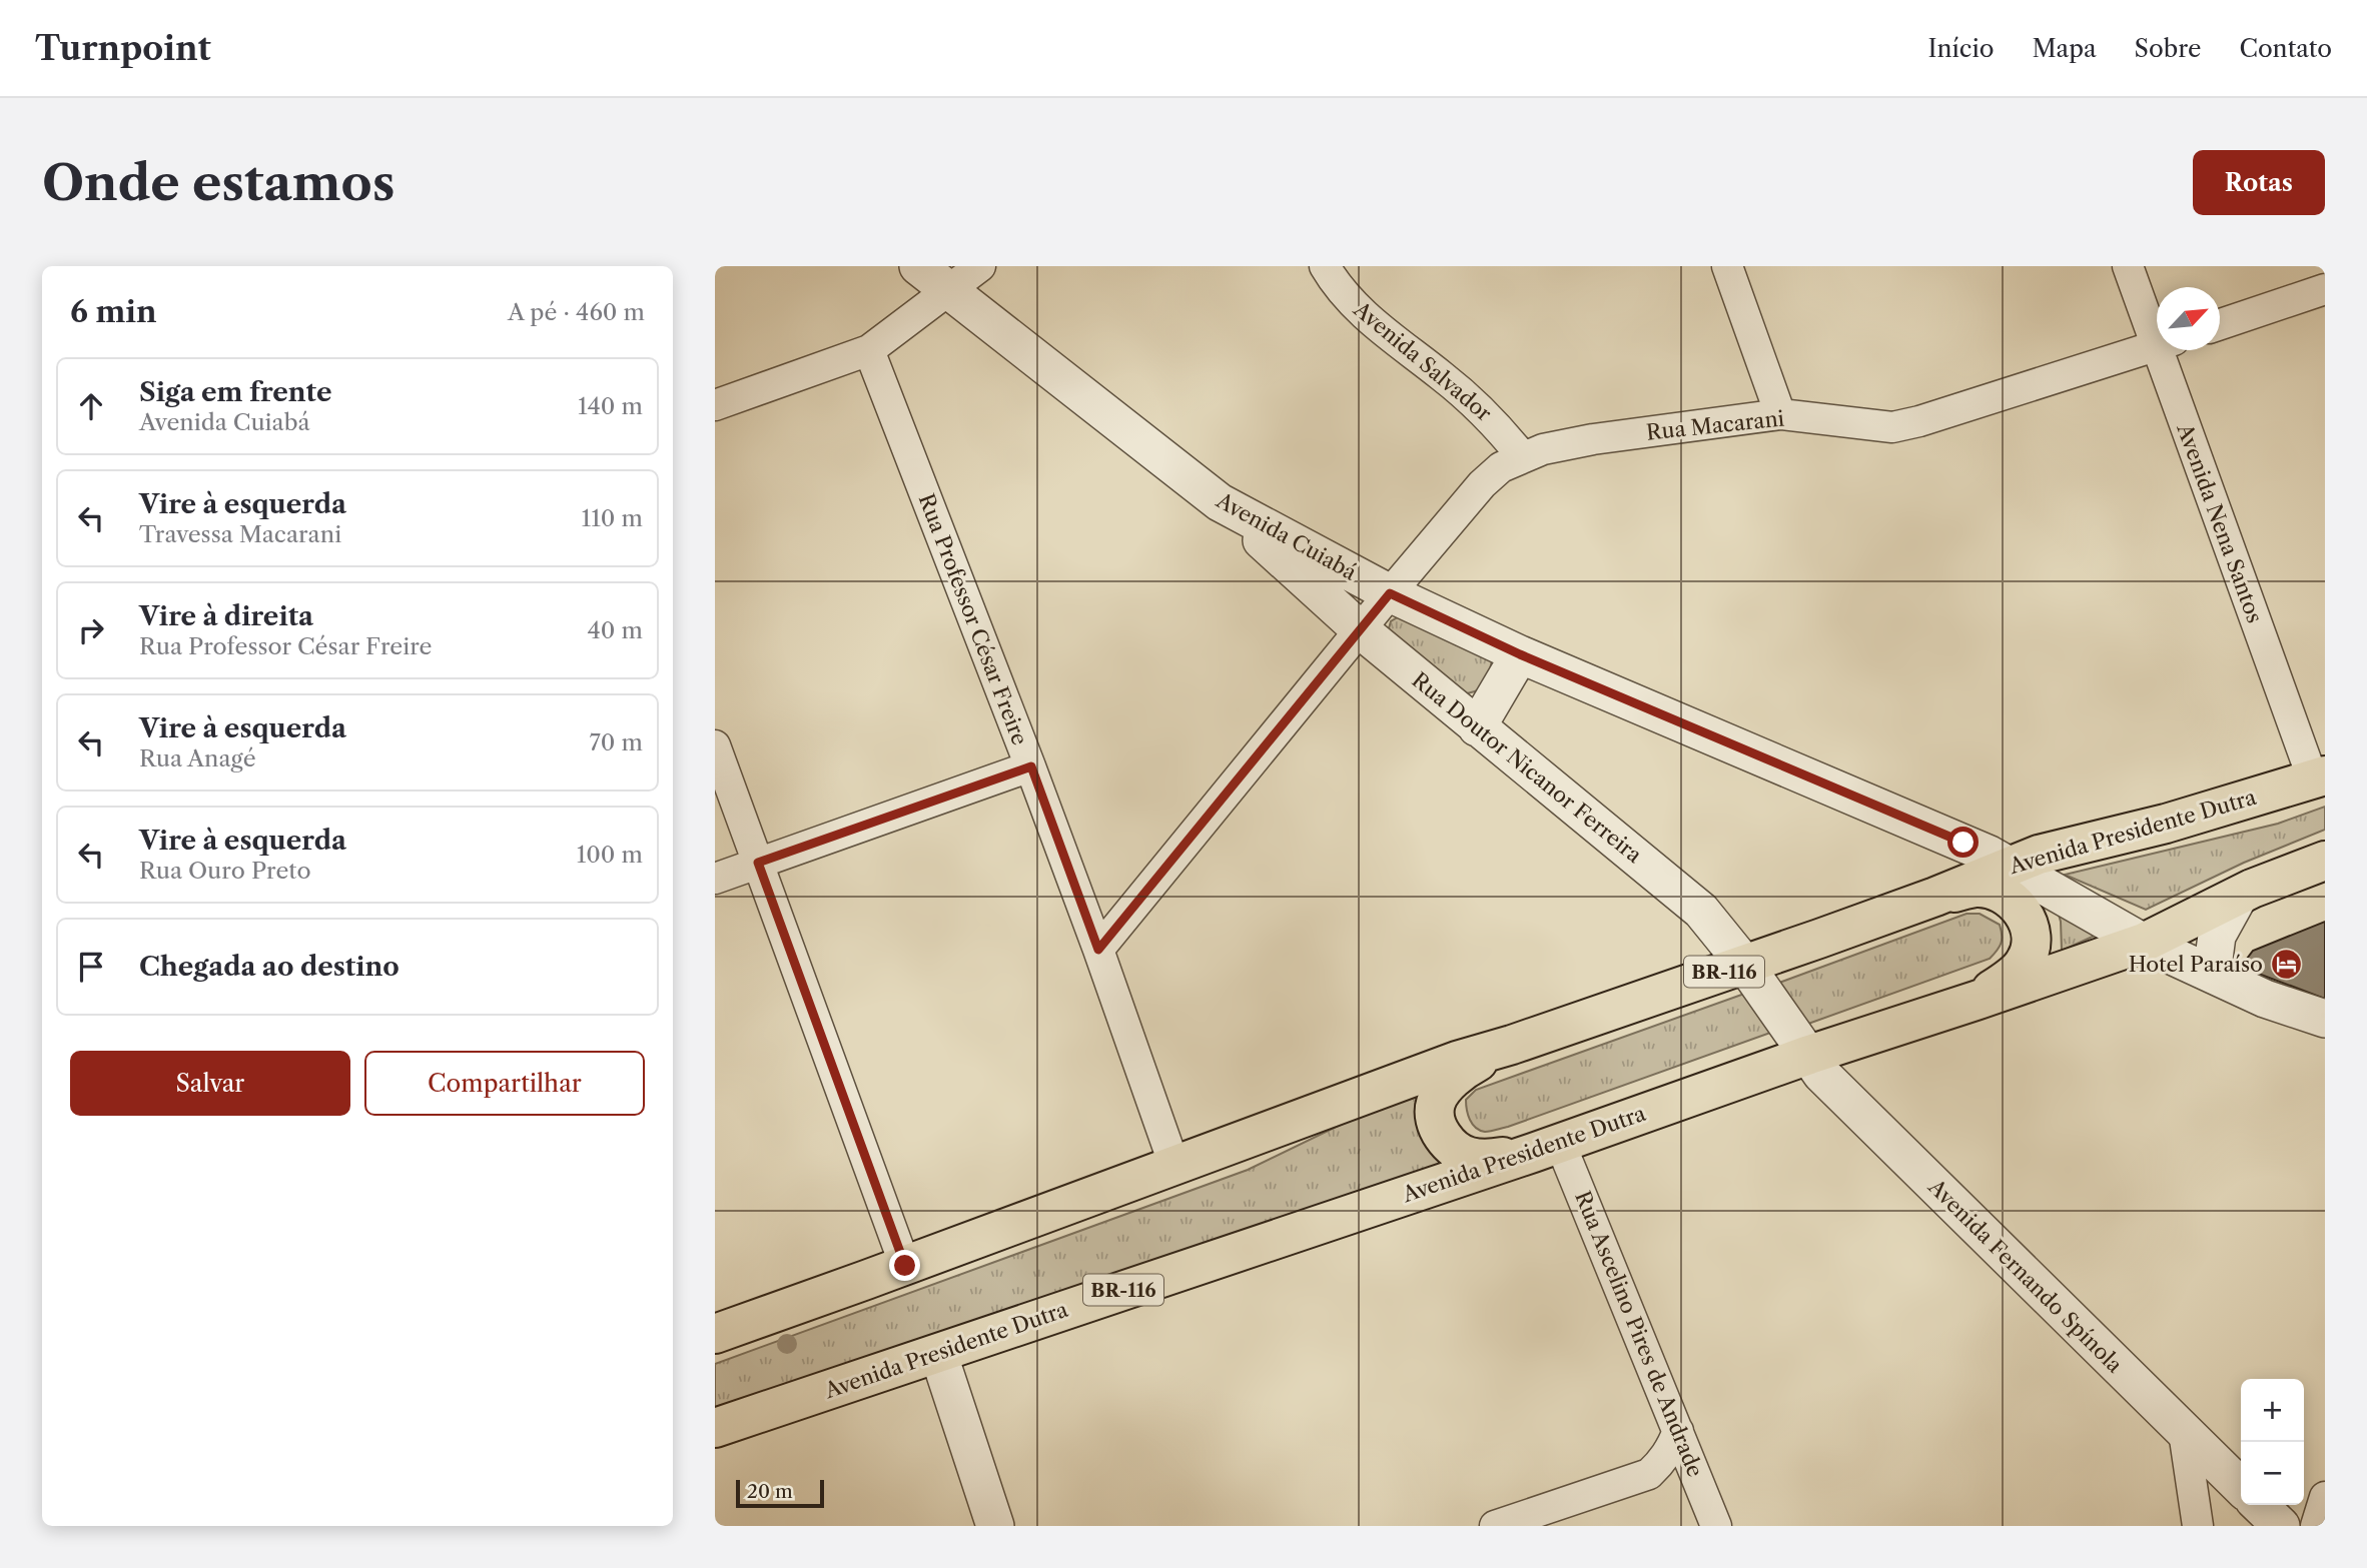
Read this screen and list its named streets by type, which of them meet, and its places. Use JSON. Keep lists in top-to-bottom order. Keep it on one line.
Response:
{"streets":{"highway":["Avenida Presidente Dutra","BR-116"],"street":["Avenida Salvador","Rua Macarani","Avenida Nena Santos","Avenida Cuiabá","Rua Professor César Freire","Rua Doutor Nicanor Ferreira","Avenida Fernando Spínola","Rua Ascelino Pires de Andrade"]},"crossings":[["Avenida Salvador","Rua Macarani"],["Rua Macarani","Avenida Cuiabá"],["Rua Macarani","Rua Professor César Freire"],["Rua Macarani","Rua Doutor Nicanor Ferreira"],["Avenida Nena Santos","Avenida Presidente Dutra"],["Avenida Cuiabá","Rua Doutor Nicanor Ferreira"],["Avenida Cuiabá","Avenida Presidente Dutra"],["Rua Professor César Freire","Avenida Presidente Dutra"],["Rua Doutor Nicanor Ferreira","Avenida Presidente Dutra"],["Rua Doutor Nicanor Ferreira","Avenida Fernando Spínola"],["Avenida Presidente Dutra","Avenida Fernando Spínola"],["Avenida Presidente Dutra","Rua Ascelino Pires de Andrade"]],"places":{"hotel":["Hotel Paraíso"]},"scale_bar":"20 m","north":"top right","page":{"header":"Turnpoint","nav":["Início","Mapa","Sobre","Contato"],"buttons":["Rotas",["Salvar","Compartilhar"]],"title":"Onde estamos","heading":["6 min","A pé · 460 m"],"list":[["Siga em frente","Avenida Cuiabá","140 m"],["Vire à esquerda","Travessa Macarani","110 m"],["Vire à direita","Rua Professor César Freire","40 m"],["Vire à esquerda","Rua Anagé","70 m"],["Vire à esquerda","Rua Ouro Preto","100 m"],"Chegada ao destino"],"map_buttons":["+","−"],"scale":"20 m"}}
